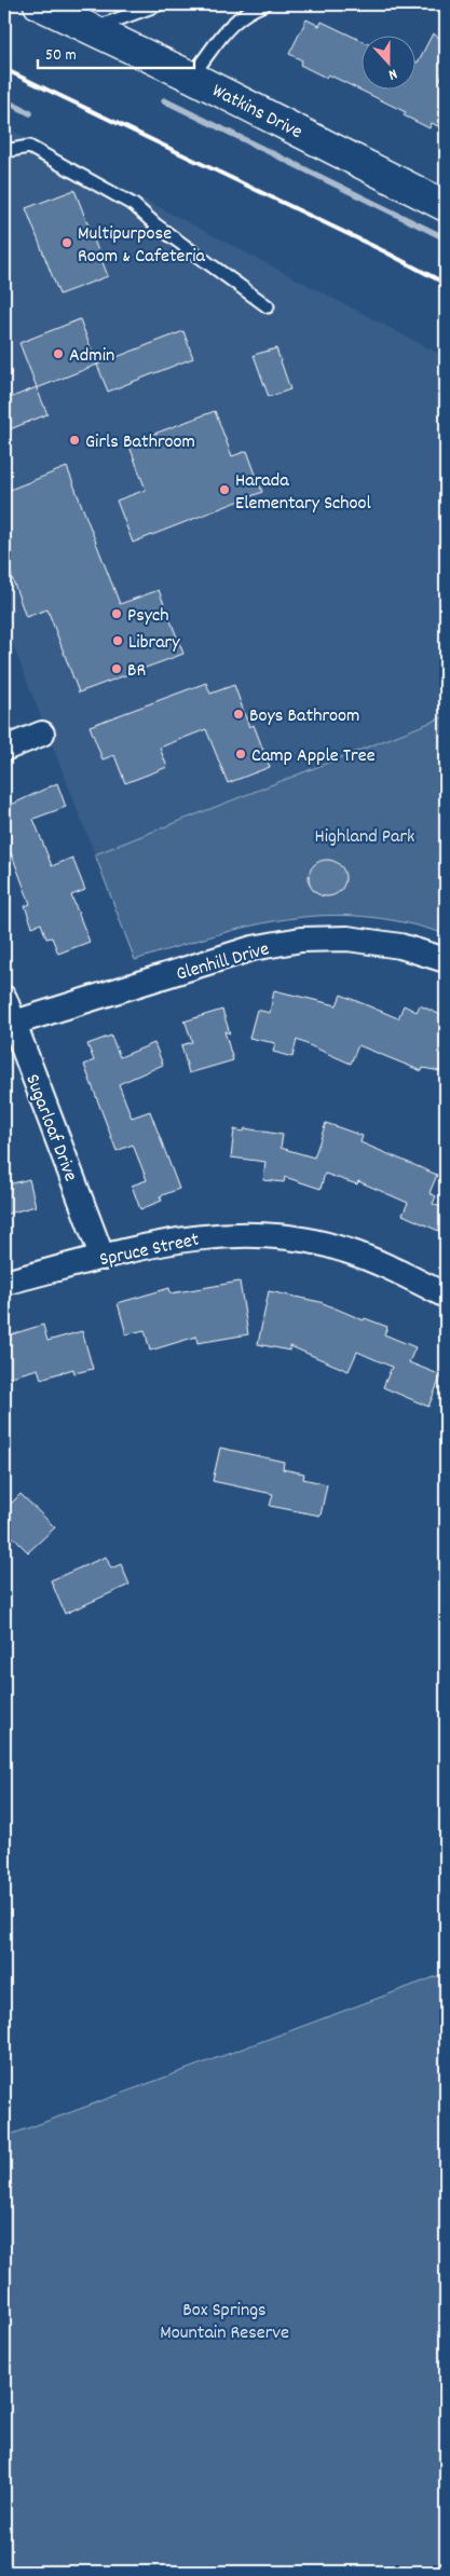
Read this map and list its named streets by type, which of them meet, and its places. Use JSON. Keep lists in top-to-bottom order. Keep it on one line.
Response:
{"streets":{"street":["Watkins Drive","Glenhill Drive","Sugarloaf Drive","Spruce Street"]},"crossings":[["Glenhill Drive","Sugarloaf Drive"],["Sugarloaf Drive","Spruce Street"]],"parks":["Highland Park","Box Springs Mountain Reserve"],"places":["Multipurpose Room & Cafeteria","Admin","Girls Bathroom","Harada Elementary School","Psych","Library","BR","Boys Bathroom","Camp Apple Tree"],"scale_bar":"50 m","north":"bottom"}
